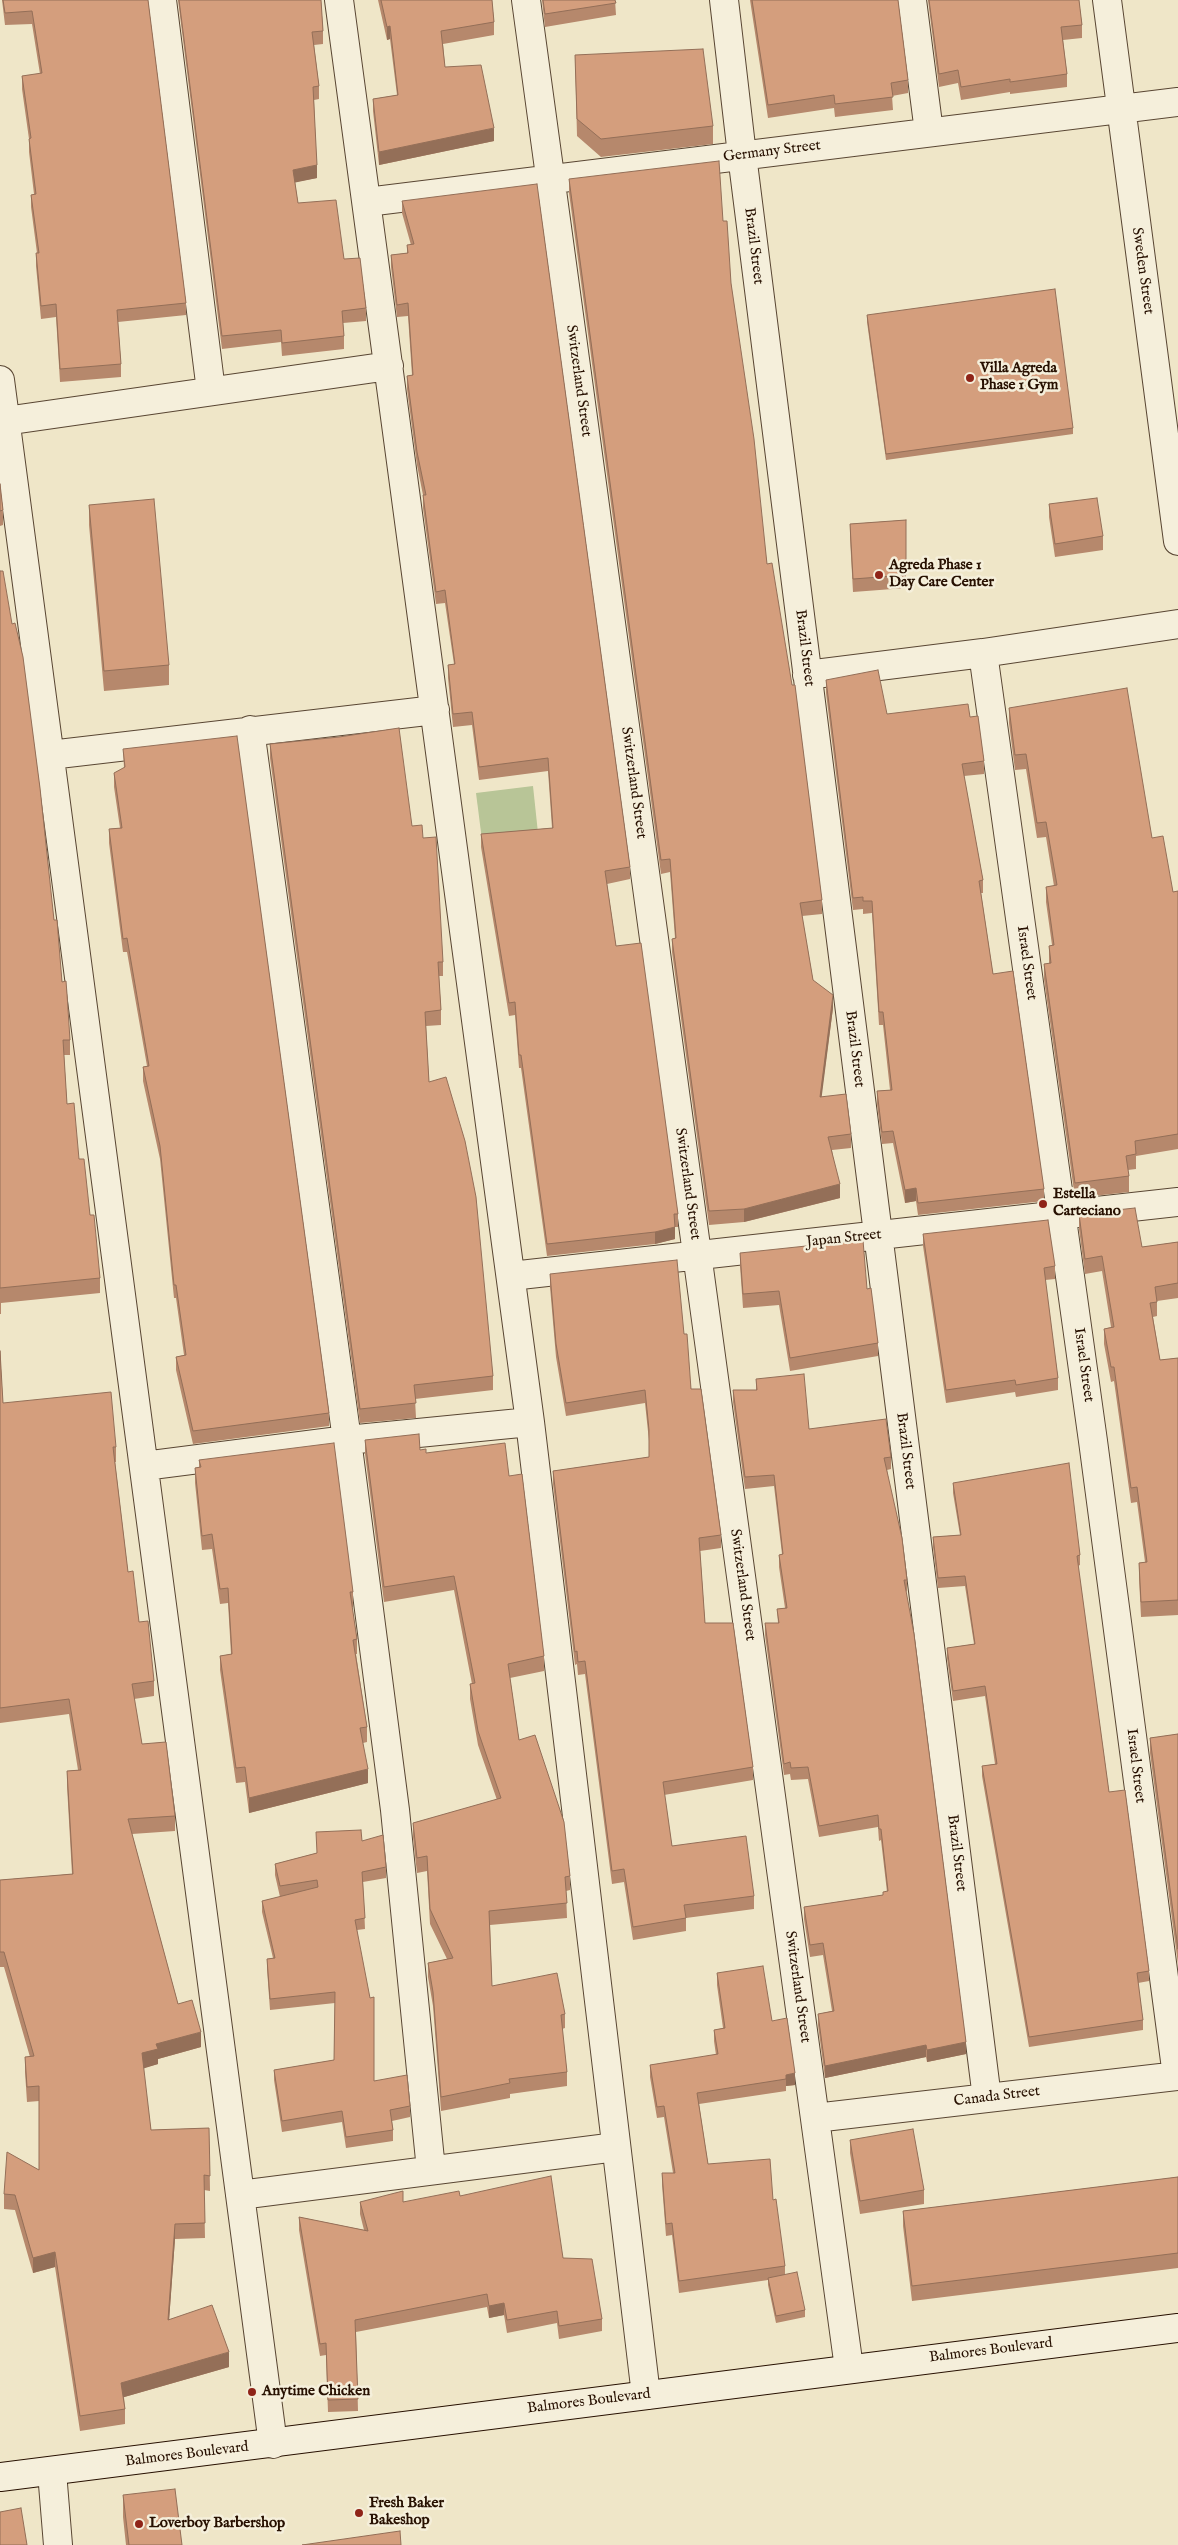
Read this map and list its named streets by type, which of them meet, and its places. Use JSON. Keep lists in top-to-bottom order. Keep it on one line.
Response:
{"streets":{"street":["Germany Street","Brazil Street","Sweden Street","Switzerland Street","Israel Street","Japan Street","Canada Street","Balmores Boulevard"]},"crossings":[["Germany Street","Brazil Street"],["Germany Street","Sweden Street"],["Germany Street","Switzerland Street"],["Brazil Street","Japan Street"],["Brazil Street","Canada Street"],["Switzerland Street","Japan Street"],["Switzerland Street","Canada Street"],["Switzerland Street","Balmores Boulevard"],["Israel Street","Japan Street"],["Israel Street","Canada Street"]],"places":["Villa Agreda Phase 1 Gym","Agreda Phase 1 Day Care Center","Estella Carteciano","Anytime Chicken","Fresh Baker Bakeshop","Loverboy Barbershop"]}
